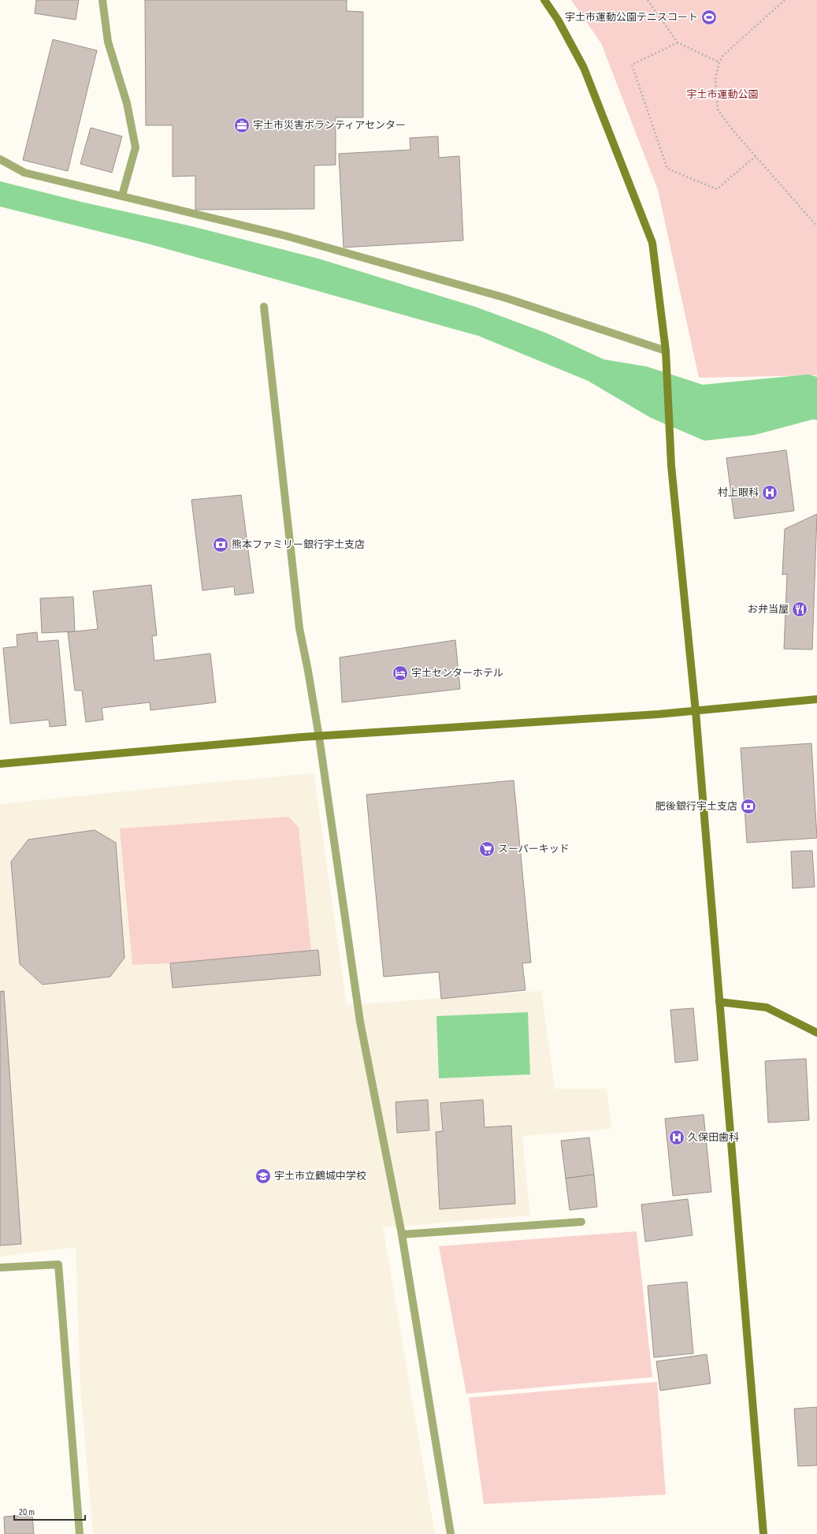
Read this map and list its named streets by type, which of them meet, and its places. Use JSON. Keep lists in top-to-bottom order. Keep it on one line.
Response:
{"parks":["宇土市運動公園"],"places":{"sports":["宇土市運動公園テニスコート"],"office":["宇土市災害ボランティアセンター"],"hospital":["村上眼科","久保田歯科"],"bank":["熊本ファミリー銀行宇土支店","肥後銀行宇土支店"],"restaurant":["お弁当屋"],"hotel":["宇土センターホテル"],"supermarket":["スーパーキッド"],"school or university":["宇土市立鶴城中学校"]},"scale_bar":"20 m"}
